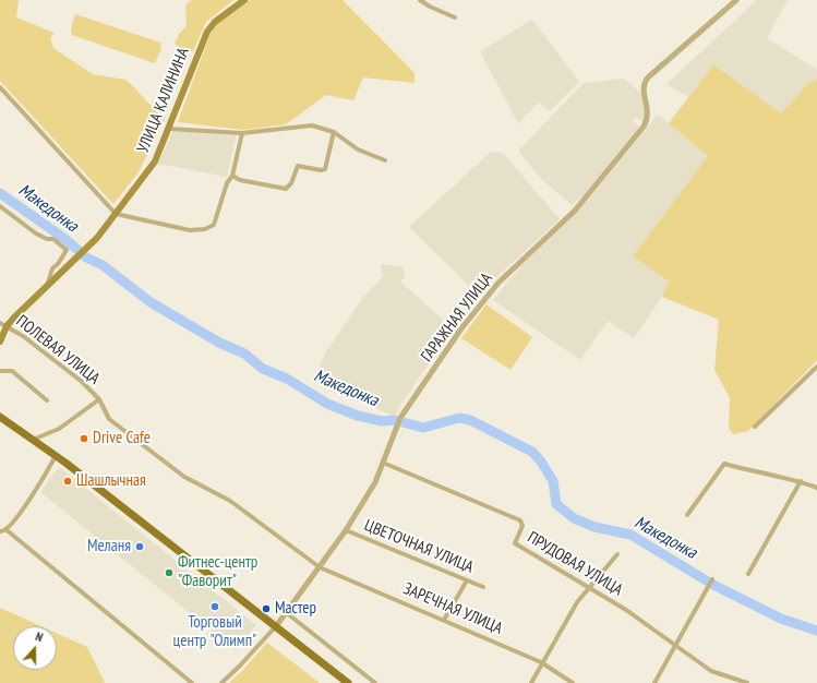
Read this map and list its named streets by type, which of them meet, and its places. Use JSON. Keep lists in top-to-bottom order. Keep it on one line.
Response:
{"streets":{"main road":["УЛИЦА КАЛИНИНА"],"street":["ГАРАЖНАЯ УЛИЦА","ПОЛЕВАЯ УЛИЦА","ЦВЕТОЧНАЯ УЛИЦА","ПРУДОВАЯ УЛИЦА","ЗАРЕЧНАЯ УЛИЦА"]},"crossings":[["УЛИЦА КАЛИНИНА","ПОЛЕВАЯ УЛИЦА"],["ГАРАЖНАЯ УЛИЦА","ЦВЕТОЧНАЯ УЛИЦА"],["ГАРАЖНАЯ УЛИЦА","ПРУДОВАЯ УЛИЦА"],["ГАРАЖНАЯ УЛИЦА","ЗАРЕЧНАЯ УЛИЦА"],["ПОЛЕВАЯ УЛИЦА","ЗАРЕЧНАЯ УЛИЦА"]],"water":["Македонка"],"places":["Drive Cafe","Шашлычная","Меланя","Фитнес-центр \"Фаворит\"","Торговый центр \"Олимп\"","Мастер"],"north":"top"}
